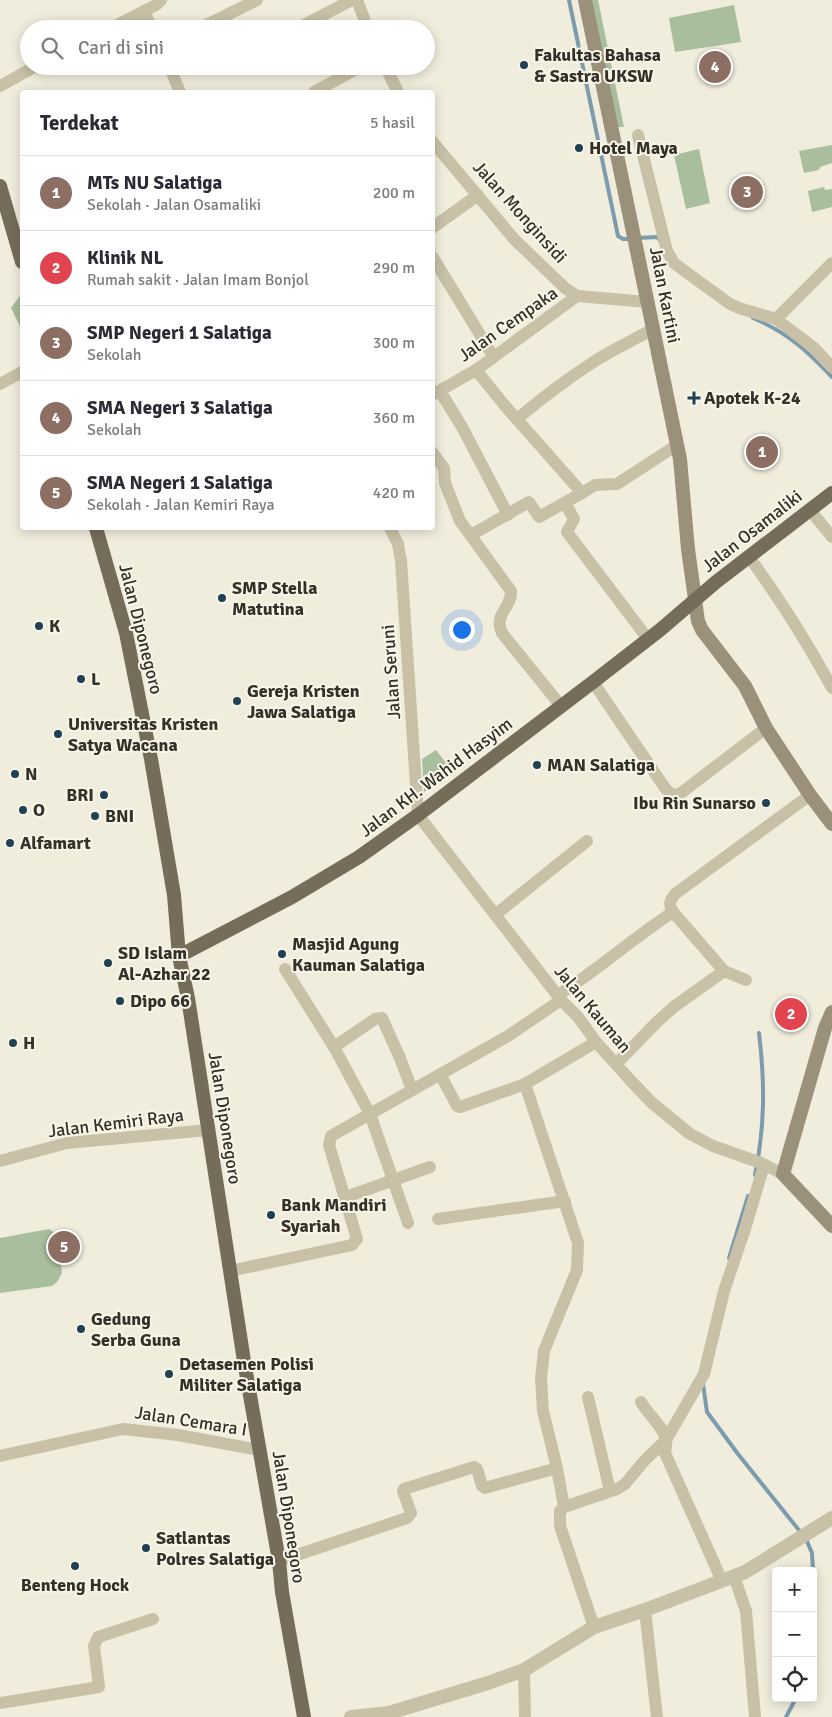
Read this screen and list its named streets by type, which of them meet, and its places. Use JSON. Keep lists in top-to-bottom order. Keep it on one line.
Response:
{"streets":{"main road":["Jalan Kartini","Jalan Osamaliki","Jalan Diponegoro","Jalan KH. Wahid Hasyim"],"street":["Jalan Monginsidi","Jalan Cempaka","Jalan Seruni","Jalan Kauman","Jalan Kemiri Raya","Jalan Cemara I"]},"crossings":[["Jalan Monginsidi","Jalan Cempaka"],["Jalan Kartini","Jalan Osamaliki"],["Jalan Kartini","Jalan KH. Wahid Hasyim"],["Jalan Osamaliki","Jalan KH. Wahid Hasyim"],["Jalan Diponegoro","Jalan KH. Wahid Hasyim"],["Jalan Diponegoro","Jalan Kemiri Raya"],["Jalan Diponegoro","Jalan Cemara I"],["Jalan Seruni","Jalan KH. Wahid Hasyim"],["Jalan Seruni","Jalan Kauman"],["Jalan KH. Wahid Hasyim","Jalan Kauman"]],"places":{"other":["Fakultas Bahasa & Sastra UKSW","Hotel Maya","SMP Stella Matutina","K","L","Gereja Kristen Jawa Salatiga","Universitas Kristen Satya Wacana","MAN Salatiga","N","BRI","Ibu Rin Sunarso","O","BNI","Alfamart","Masjid Agung Kauman Salatiga","SD Islam Al-Azhar 22","Dipo 66","H","Bank Mandiri Syariah","Gedung Serba Guna","Detasemen Polisi Militer Salatiga","Satlantas Polres Salatiga","Benteng Hock"],"health":["Apotek K-24"]},"page":{"search":"Cari di sini","pins":["4","3","1","2","5"],"heading":["Terdekat","5 hasil"],"list":[{"mark":"1","name":"MTs NU Salatiga","note":"Sekolah · Jalan Osamaliki","value":"200 m"},{"mark":"2","name":"Klinik NL","note":"Rumah sakit · Jalan Imam Bonjol","value":"290 m"},{"mark":"3","name":"SMP Negeri 1 Salatiga","note":"Sekolah","value":"300 m"},{"mark":"4","name":"SMA Negeri 3 Salatiga","note":"Sekolah","value":"360 m"},{"mark":"5","name":"SMA Negeri 1 Salatiga","note":"Sekolah · Jalan Kemiri Raya","value":"420 m"}],"map_buttons":["+","−"]}}
